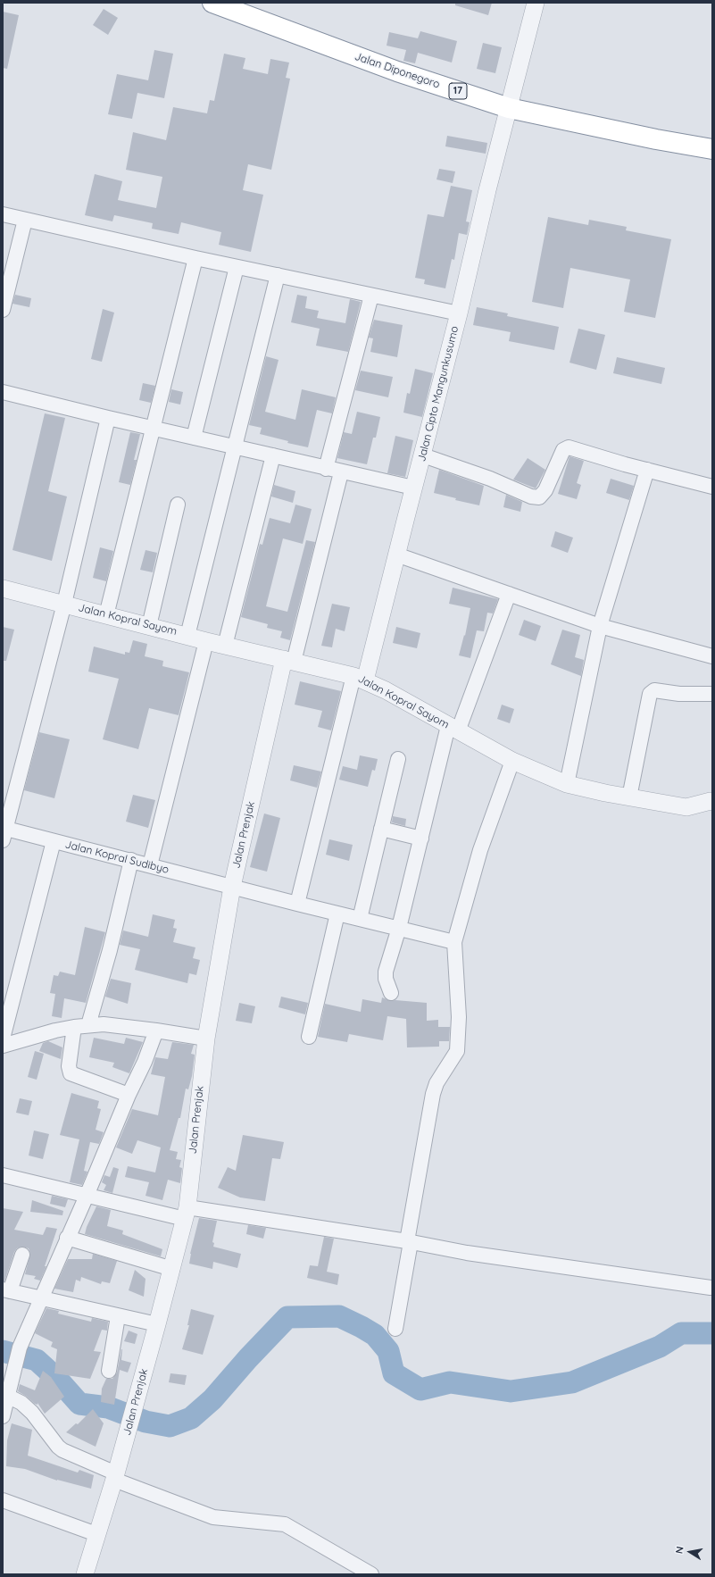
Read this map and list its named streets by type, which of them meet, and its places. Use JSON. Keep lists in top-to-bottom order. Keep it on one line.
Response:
{"streets":{"highway":["Jalan Diponegoro","17"],"street":["Jalan Cipto Mangunkusumo","Jalan Kopral Sayom","Jalan Prenjak","Jalan Kopral Sudibyo"]},"crossings":[["Jalan Diponegoro","Jalan Cipto Mangunkusumo"],["Jalan Cipto Mangunkusumo","Jalan Kopral Sayom"],["Jalan Kopral Sayom","Jalan Prenjak"],["Jalan Prenjak","Jalan Kopral Sudibyo"]],"north":"left"}
